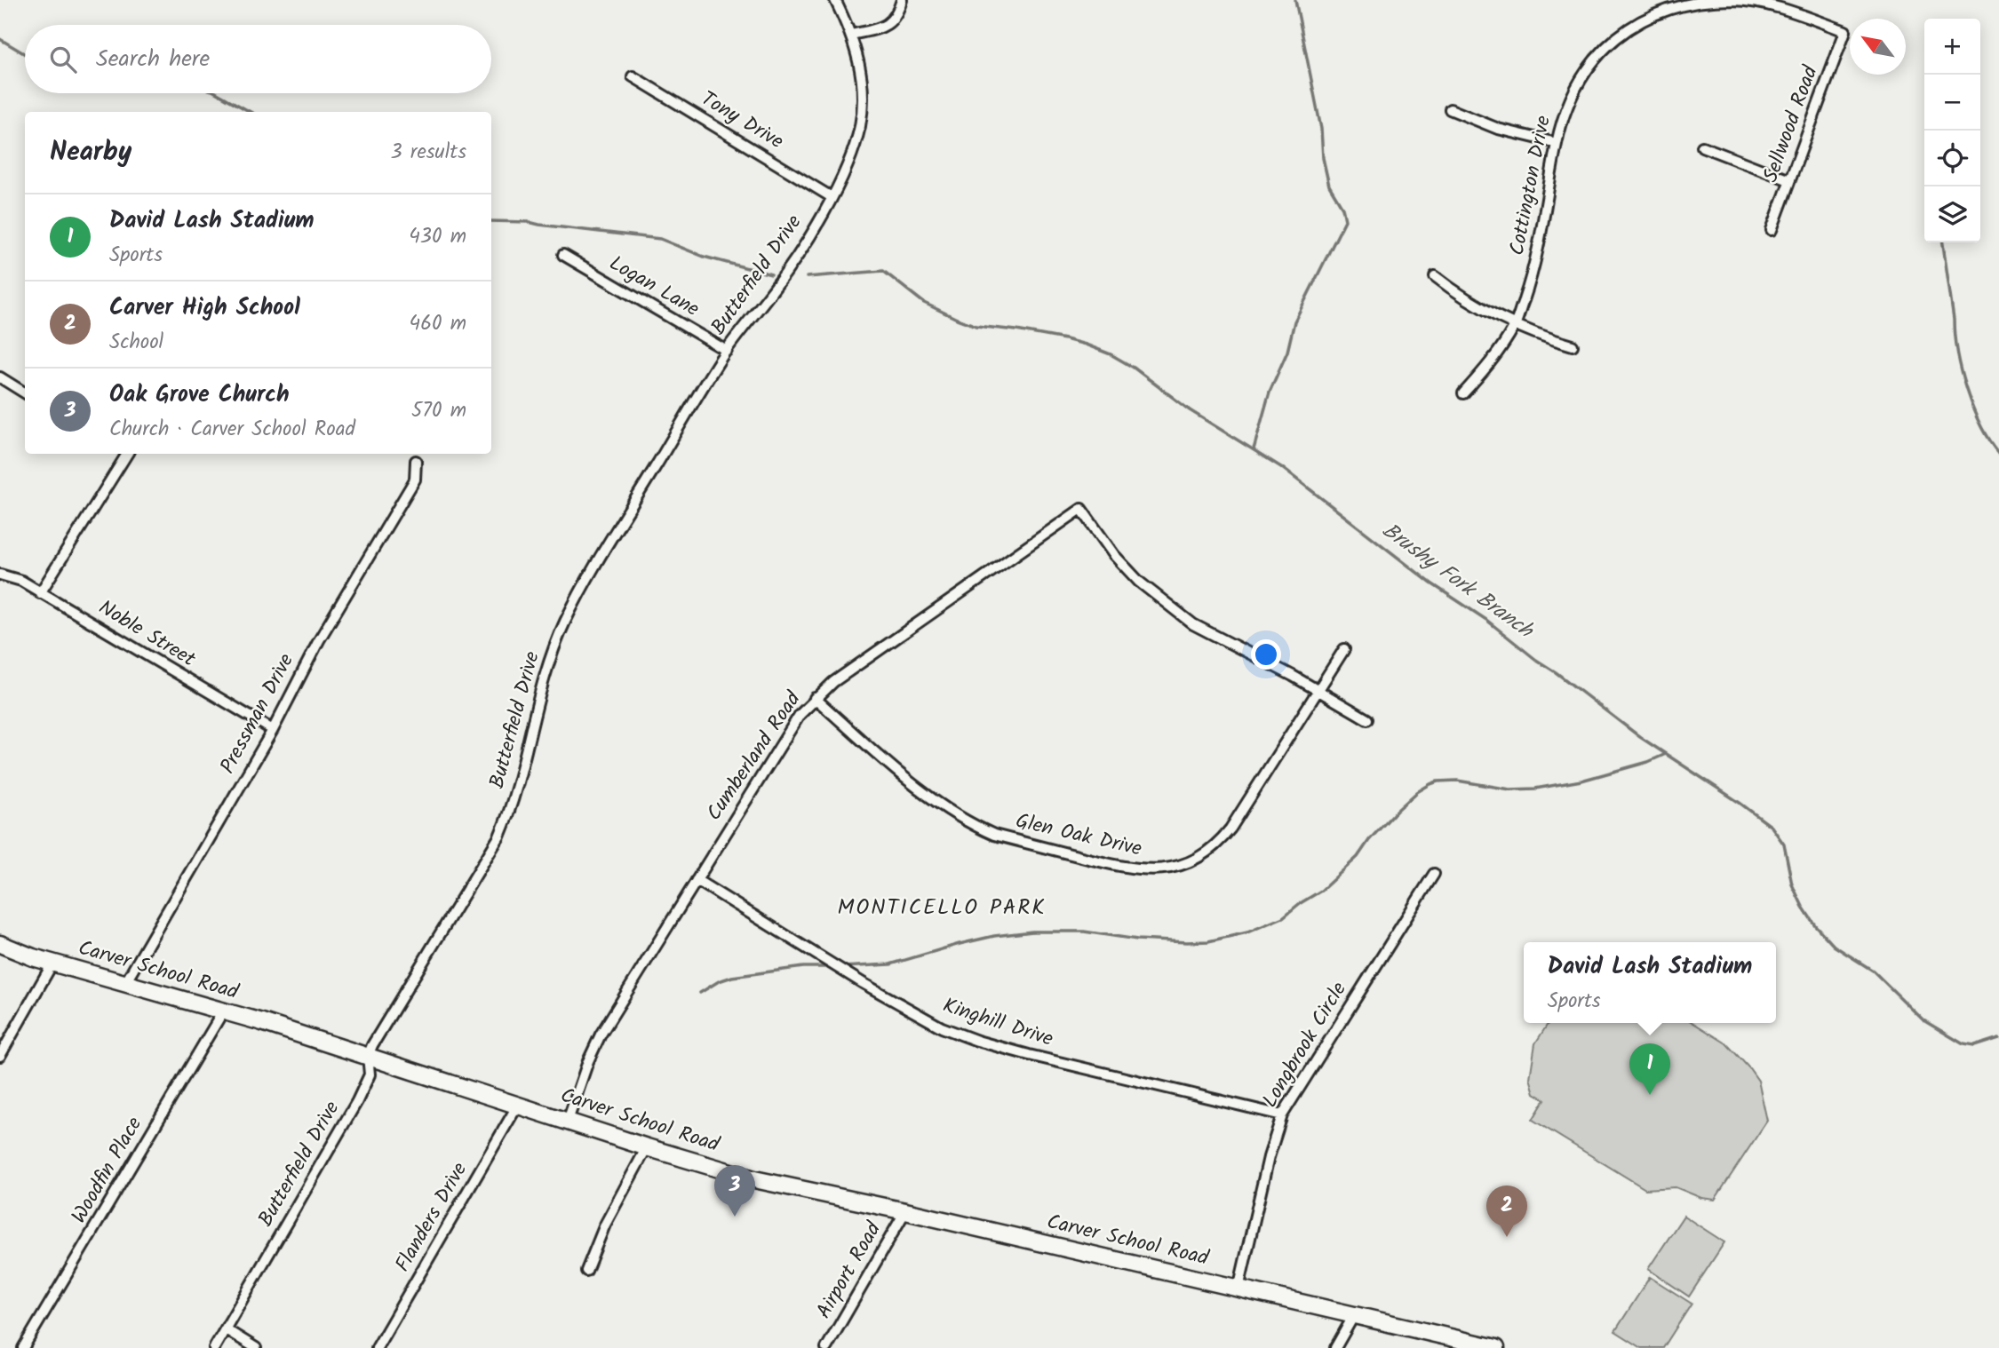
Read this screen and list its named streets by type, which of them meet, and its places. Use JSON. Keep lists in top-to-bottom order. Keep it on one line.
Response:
{"streets":{"main road":["Carver School Road"],"street":["Tony Drive","Sellwood Road","Cottington Drive","Butterfield Drive","Logan Lane","Noble Street","Pressman Drive","Cumberland Road","Glen Oak Drive","Kinghill Drive","Longbrook Circle","Woodfin Place","Flanders Drive","Airport Road"]},"crossings":[["Tony Drive","Butterfield Drive"],["Sellwood Road","Cottington Drive"],["Butterfield Drive","Logan Lane"],["Butterfield Drive","Carver School Road"],["Noble Street","Pressman Drive"],["Pressman Drive","Carver School Road"],["Cumberland Road","Glen Oak Drive"],["Cumberland Road","Carver School Road"],["Cumberland Road","Kinghill Drive"],["Carver School Road","Longbrook Circle"],["Carver School Road","Woodfin Place"],["Carver School Road","Flanders Drive"],["Carver School Road","Airport Road"],["Kinghill Drive","Longbrook Circle"]],"districts":["MONTICELLO PARK"],"water":["Brushy Fork Branch"],"north":"top left","page":{"map_buttons":["+","−"],"search":"Search here","heading":["Nearby","3 results"],"list":[{"mark":"1","name":"David Lash Stadium","note":"Sports","value":"430 m"},{"mark":"2","name":"Carver High School","note":"School","value":"460 m"},{"mark":"3","name":"Oak Grove Church","note":"Church · Carver School Road","value":"570 m"}],"popup":["David Lash Stadium","Sports"],"pins":["1","3","2"]}}
